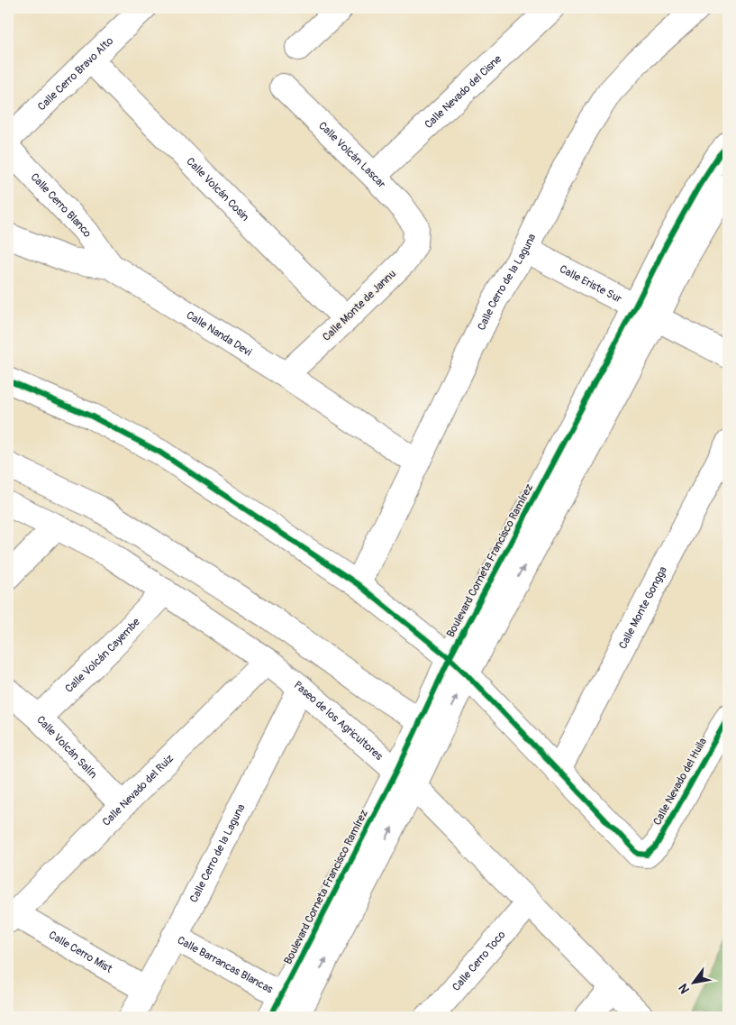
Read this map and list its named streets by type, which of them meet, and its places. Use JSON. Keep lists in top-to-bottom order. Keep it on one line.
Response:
{"streets":{"street":["Calle Cerro Bravo Alto","Calle Nevado del Cisne","Calle Volcán Lascar","Calle Volcán Cosin","Calle Cerro Blanco","Calle Cerro de la Laguna","Calle Eriste Sur","Calle Monte de Jannu","Calle Nanda Devi","Calle Monte Gongga","Calle Volcán Cayembe","Paseo de los Agricultores","Calle Volcán Salín","Calle Nevado del Huila","Calle Nevado del Ruiz","Calle Cerro Mist","Calle Cerro Toco","Calle Barrancas Blancas"],"cycle path":["Boulevard Corneta Francisco Ramírez"]},"crossings":[["Calle Cerro Bravo Alto","Calle Volcán Cosin"],["Calle Nevado del Cisne","Calle Volcán Lascar"],["Calle Volcán Lascar","Calle Monte de Jannu"],["Calle Volcán Cosin","Calle Monte de Jannu"],["Calle Cerro Blanco","Calle Nanda Devi"],["Calle Cerro de la Laguna","Calle Eriste Sur"],["Calle Cerro de la Laguna","Calle Nanda Devi"],["Calle Cerro de la Laguna","Paseo de los Agricultores"],["Calle Cerro de la Laguna","Calle Cerro Mist"],["Calle Cerro de la Laguna","Calle Barrancas Blancas"],["Calle Monte de Jannu","Calle Nanda Devi"],["Calle Monte Gongga","Calle Nevado del Huila"],["Calle Volcán Cayembe","Paseo de los Agricultores"],["Calle Volcán Cayembe","Calle Volcán Salín"],["Paseo de los Agricultores","Calle Nevado del Ruiz"],["Paseo de los Agricultores","Calle Cerro Toco"],["Calle Volcán Salín","Calle Nevado del Ruiz"],["Calle Nevado del Ruiz","Calle Cerro Mist"]],"north":"bottom left"}
